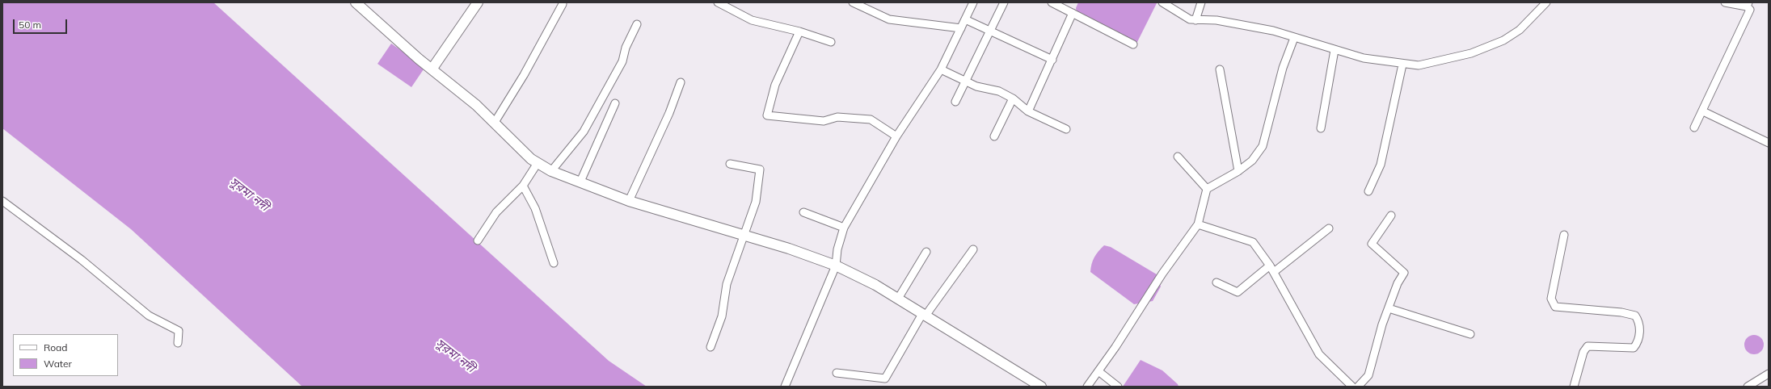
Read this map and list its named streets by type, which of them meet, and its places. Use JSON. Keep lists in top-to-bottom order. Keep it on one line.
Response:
{"water":["সুরমা নদী"],"legend":["Road","Water"],"scale_bar":"50 m"}
